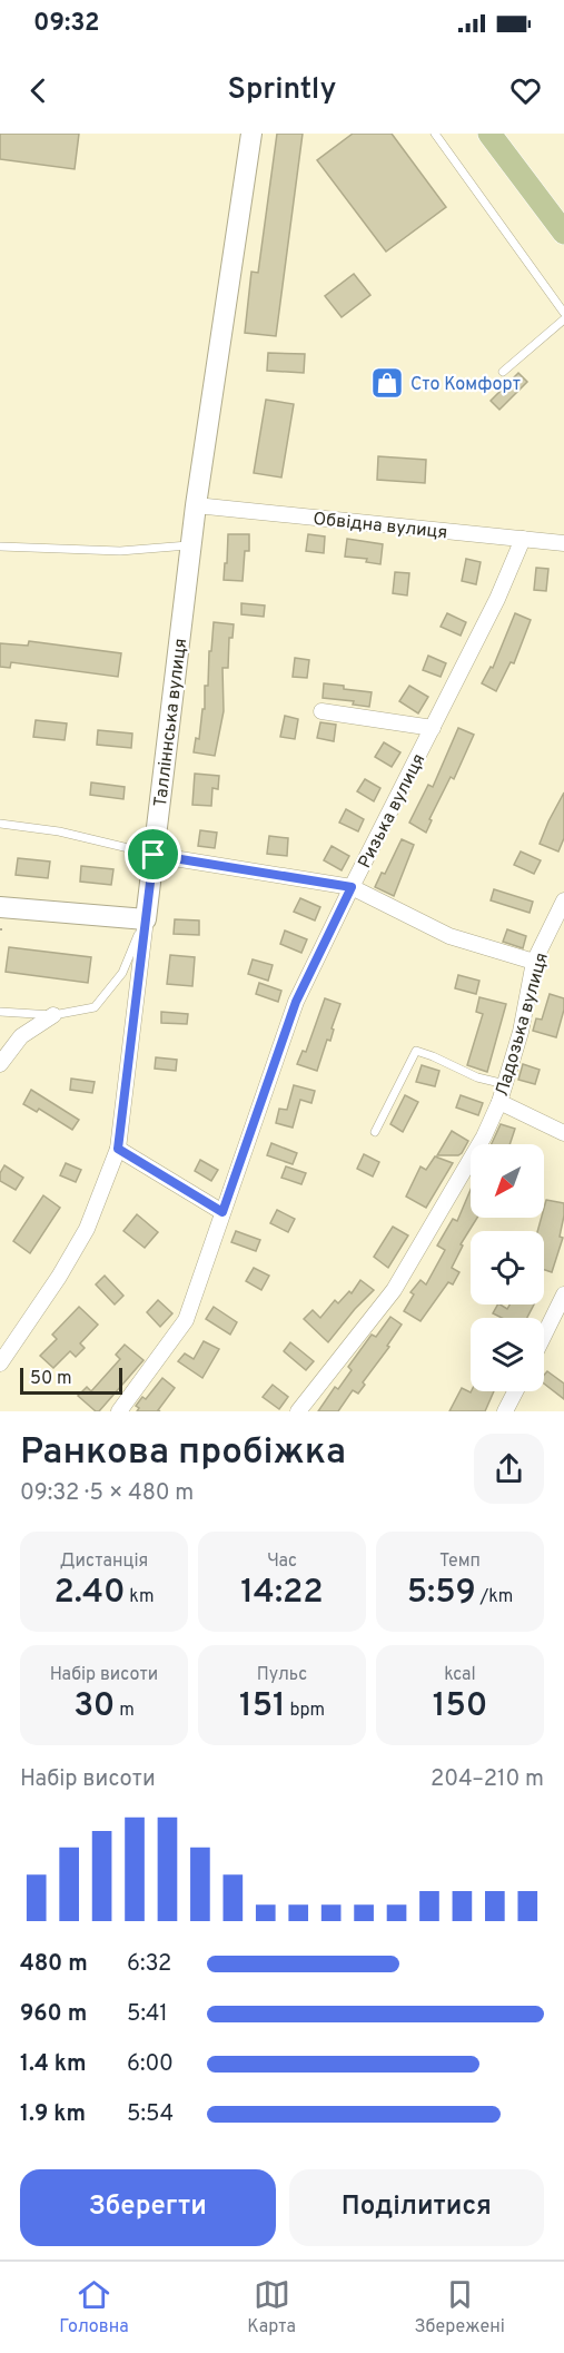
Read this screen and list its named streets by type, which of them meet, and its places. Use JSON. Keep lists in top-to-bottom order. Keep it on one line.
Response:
{"streets":{"street":["Обвідна вулиця","Талліннська вулиця","Ризька вулиця","Ладозька вулиця"]},"crossings":[["Обвідна вулиця","Талліннська вулиця"],["Обвідна вулиця","Ризька вулиця"]],"places":{"shop":["Сто Комфорт"]},"scale_bar":"50 m","north":"bottom left","page":{"status":"09:32","header":"Sprintly","scale":"50 m","heading":["Ранкова пробіжка","09:32 · 5 × 480 m"],"stats":[["Дистанція","2.40 km"],["Час","14:22"],["Темп","5:59 /km"],["Набір висоти","30 m"],["Пульс","151 bpm"],["kcal","150"]],"chart":["Набір висоти","204–210 m"],"list":[{"name":"480 m","note":"6:32"},{"name":"960 m","note":"5:41"},{"name":"1.4 km","note":"6:00"},{"name":"1.9 km","note":"5:54"}],"buttons":["Зберегти","Поділитися"],"tabs":["Головна","Карта","Збережені"]}}
